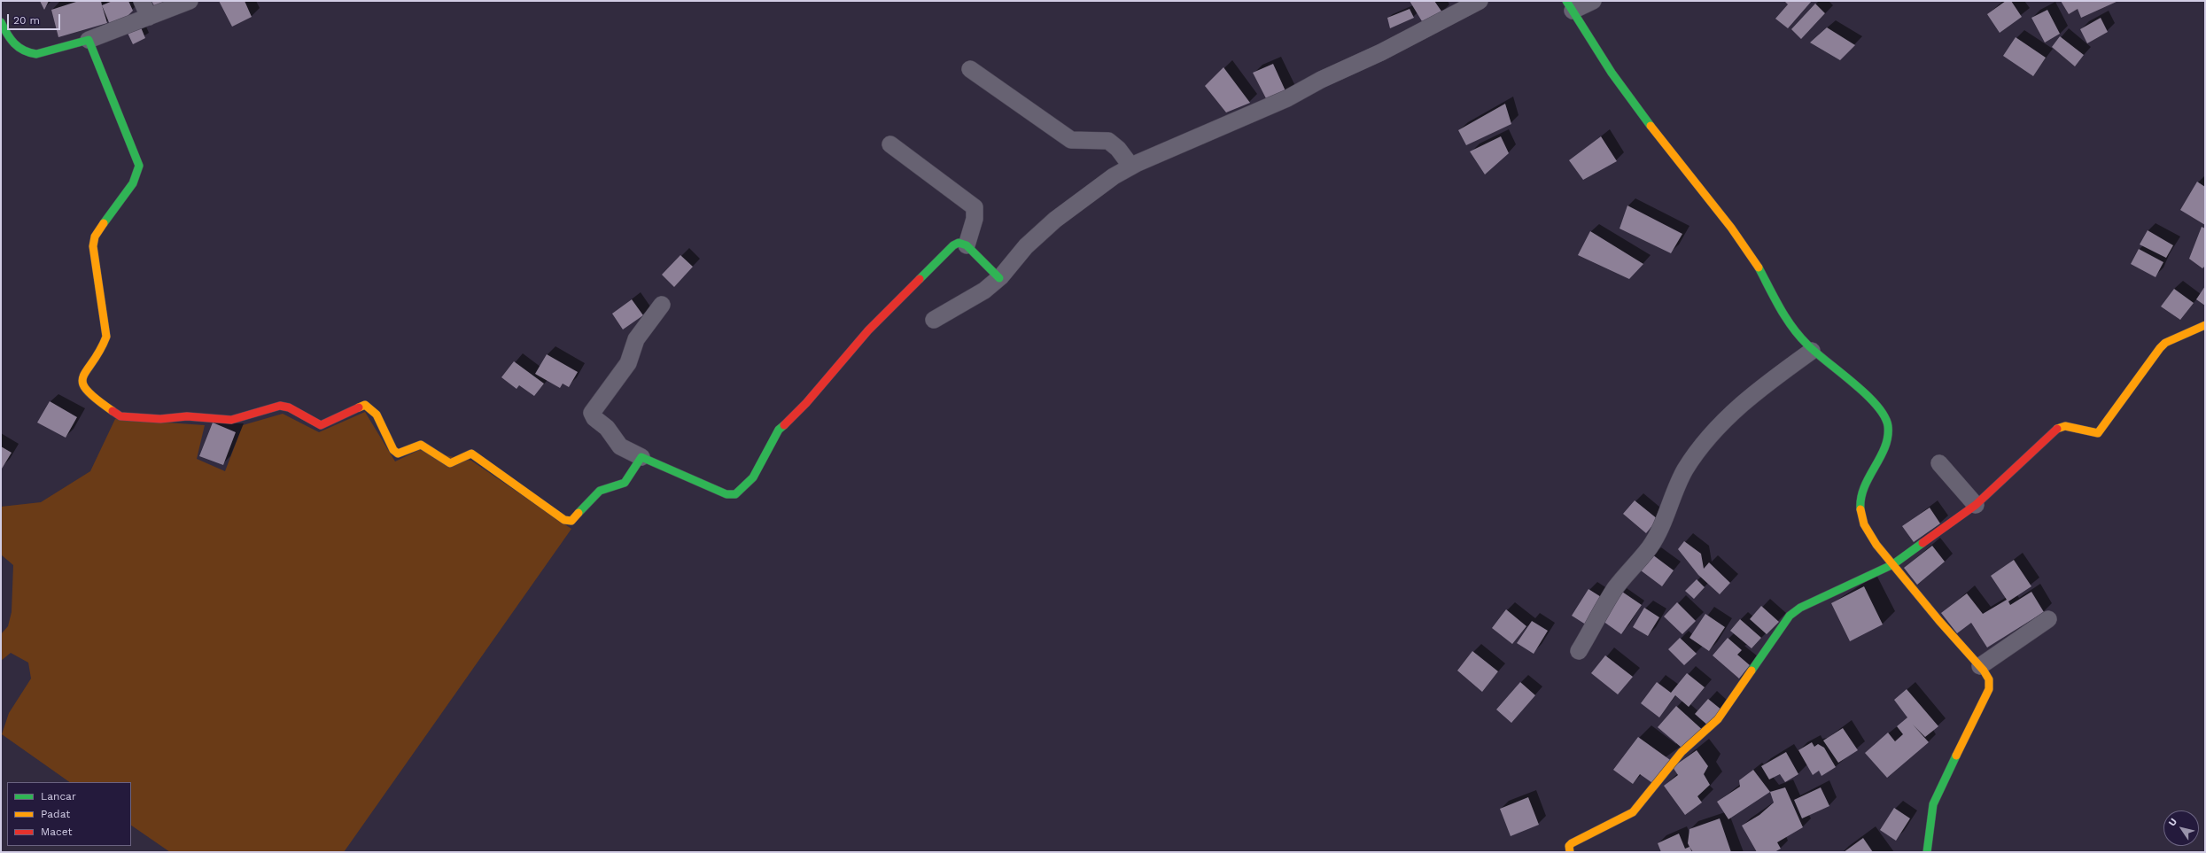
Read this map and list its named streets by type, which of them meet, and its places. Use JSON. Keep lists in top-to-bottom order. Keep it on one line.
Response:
{"legend":["Lancar","Padat","Macet"],"scale_bar":"20 m","north":"top left"}
